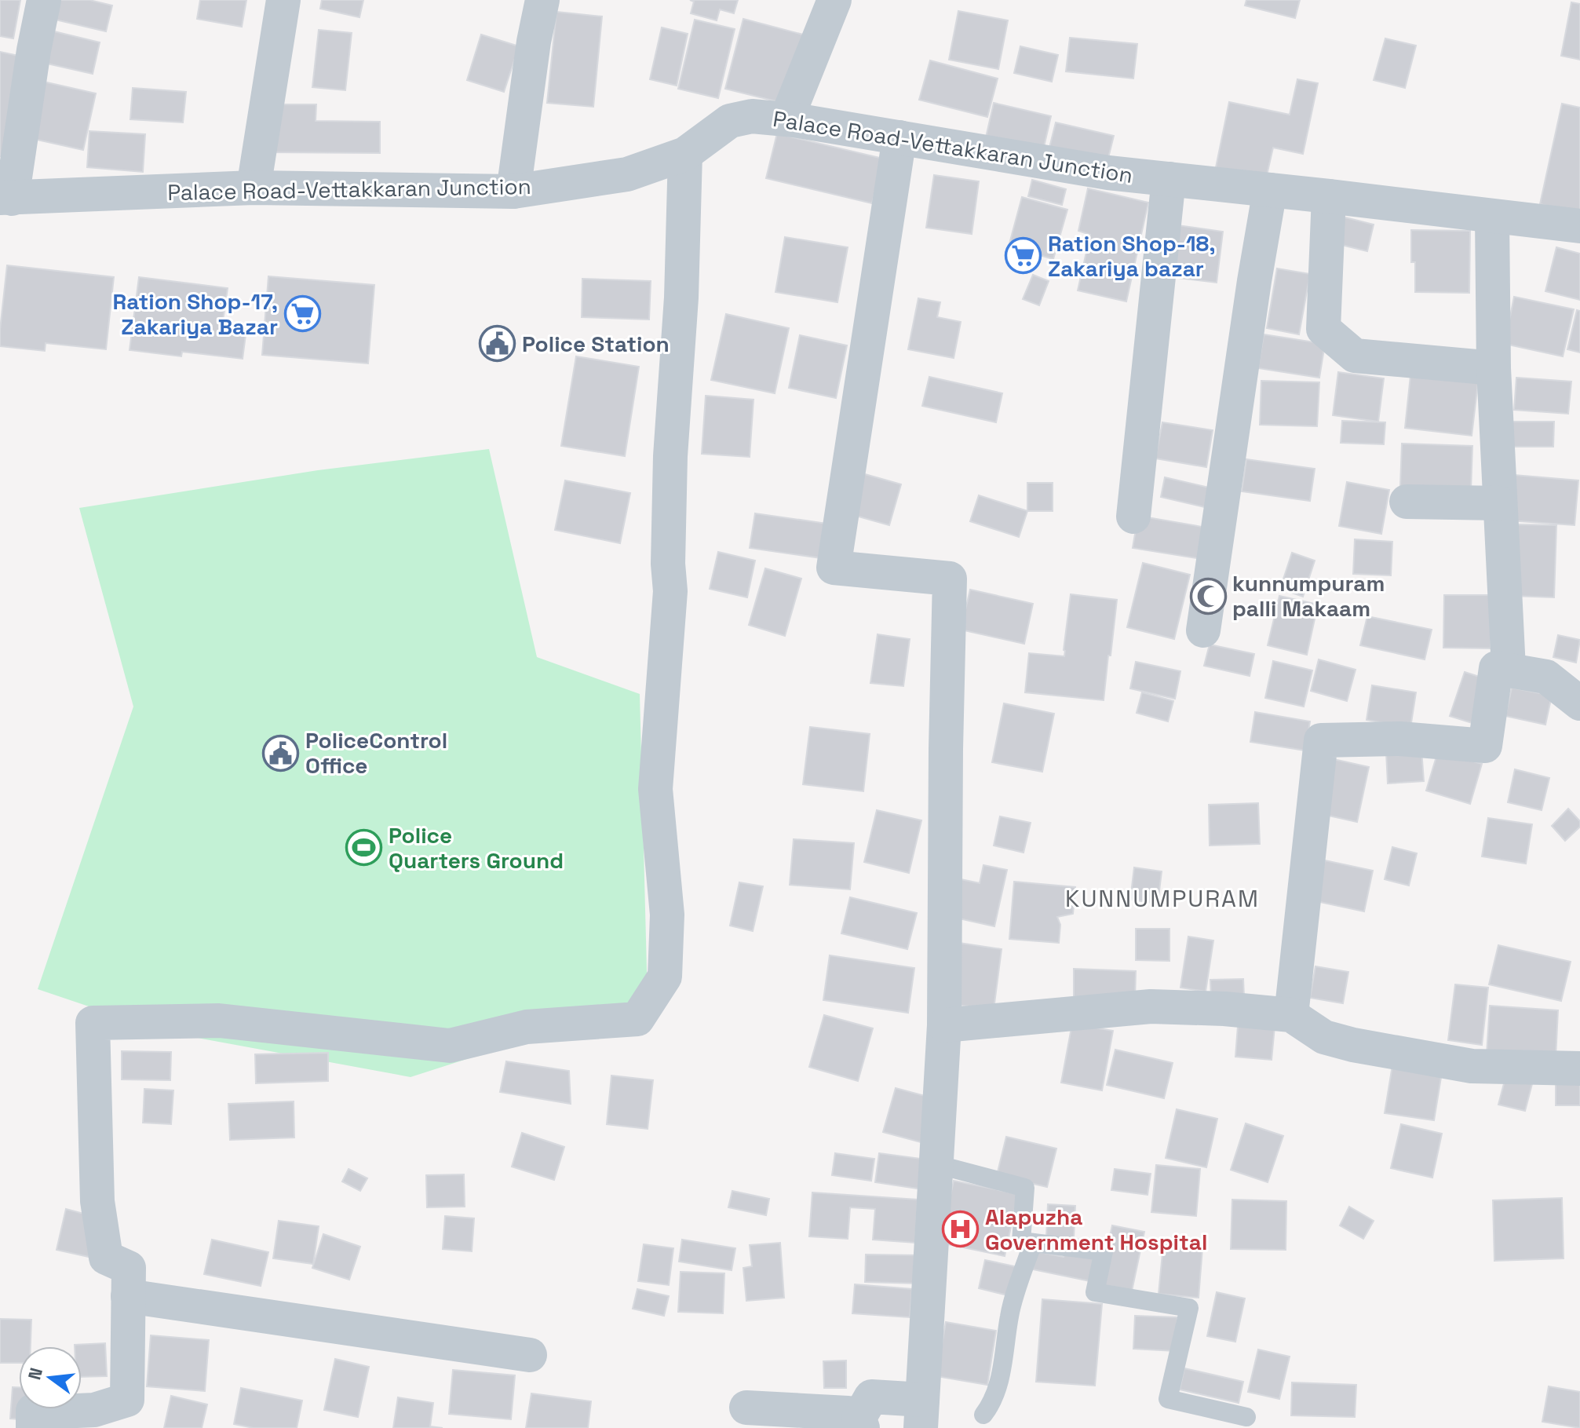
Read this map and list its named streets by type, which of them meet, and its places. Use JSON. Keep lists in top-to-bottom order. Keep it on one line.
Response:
{"streets":{"street":["Palace Road-Vettakkaran Junction"]},"districts":["KUNNUMPURAM"],"places":{"supermarket":["Ration Shop-18, Zakariya bazar","Ration Shop-17, Zakariya Bazar"],"public building":["Police Station","PoliceControl Office"],"mosque":["kunnumpuram palli Makaam"],"sports":["Police Quarters Ground"],"hospital":["Alapuzha Government Hospital"]},"north":"left"}
